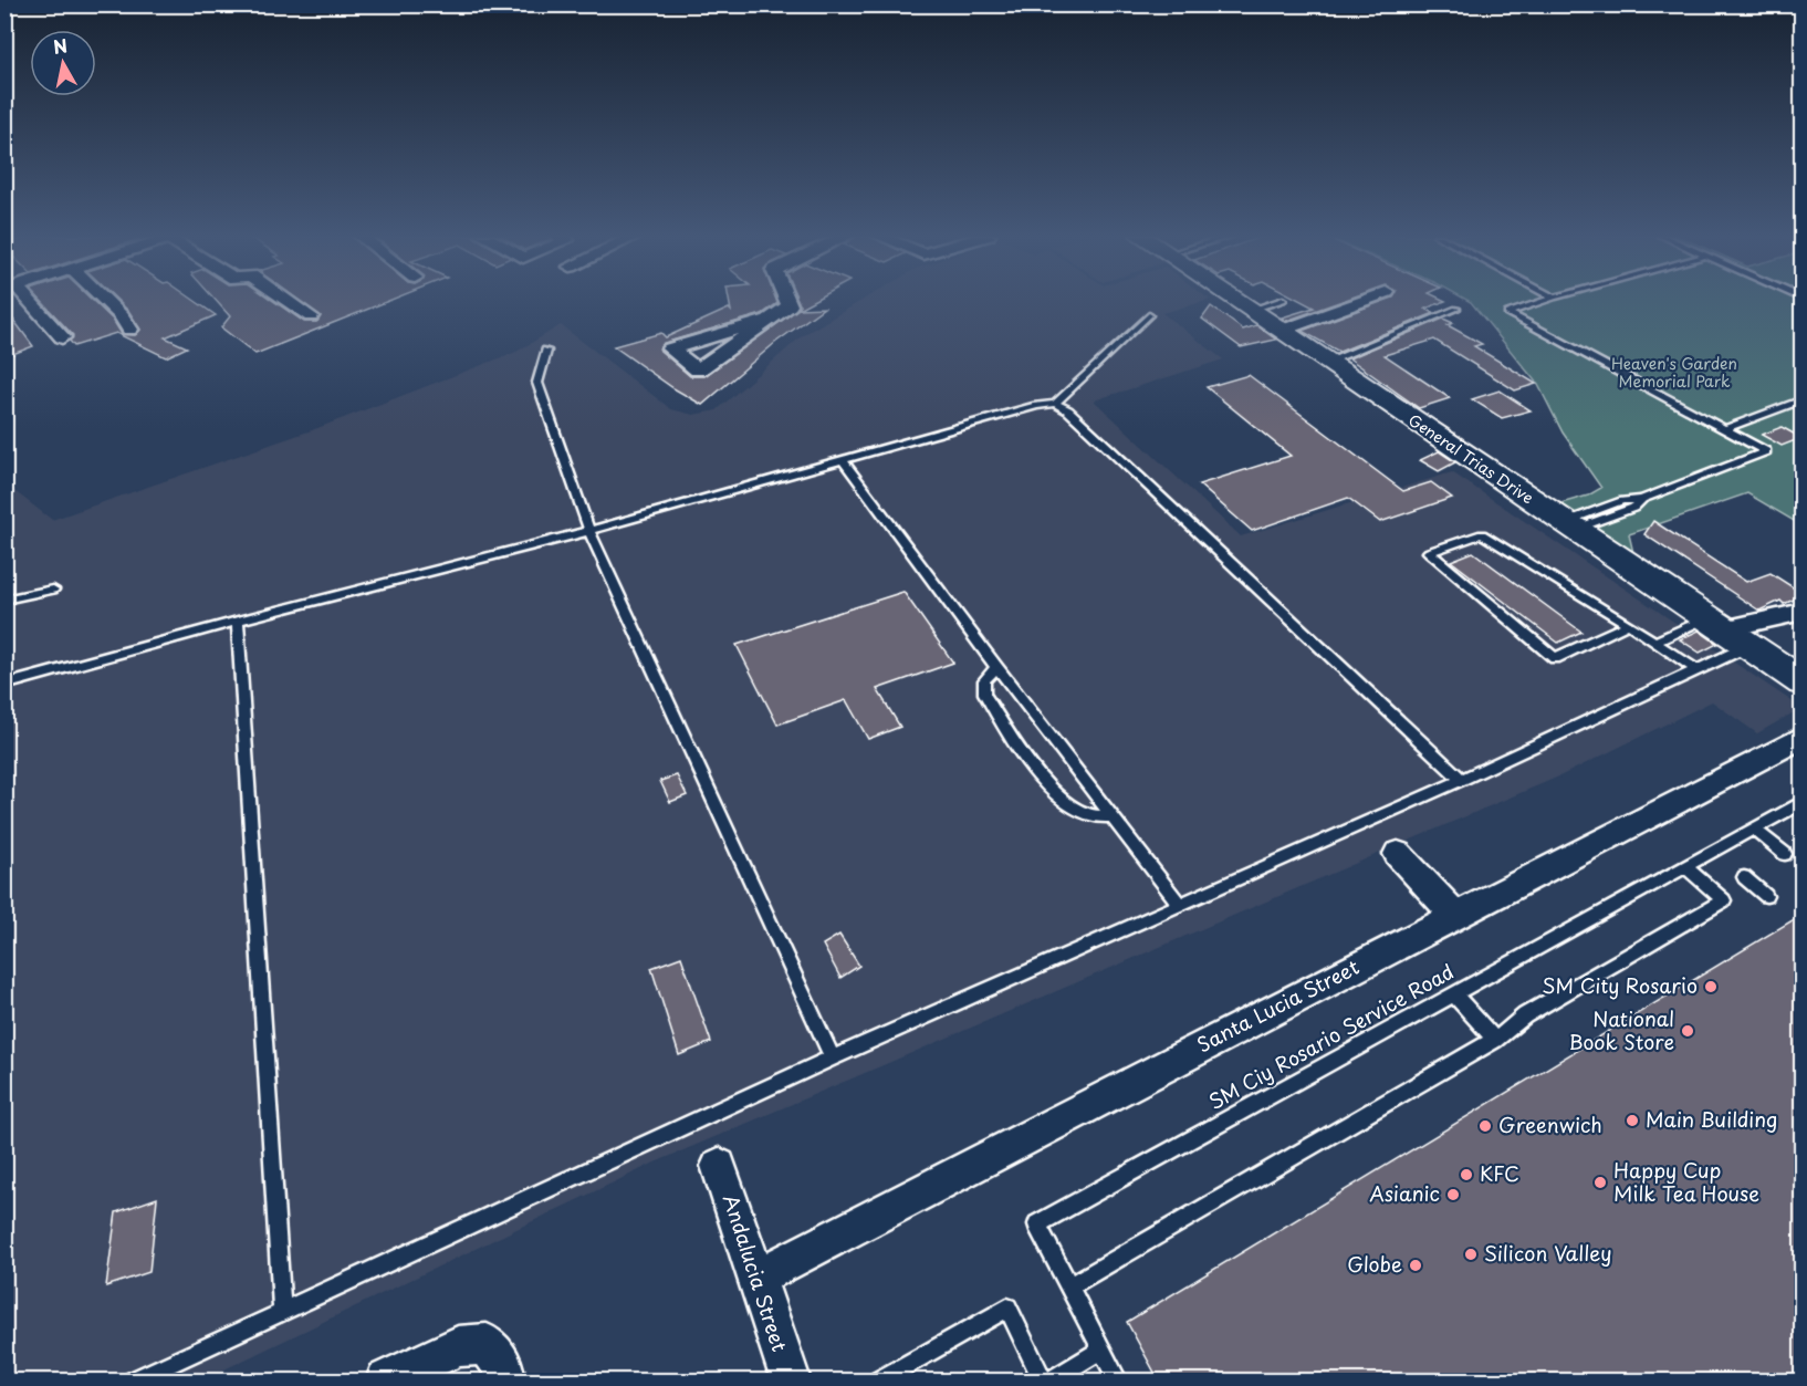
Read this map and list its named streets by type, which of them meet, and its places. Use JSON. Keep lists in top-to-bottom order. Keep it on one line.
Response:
{"streets":{"main road":["General Trias Drive"],"street":["Santa Lucia Street","Andalucia Street"],"lane":["SM Ciy Rosario Service Road"]},"crossings":[["Santa Lucia Street","Andalucia Street"]],"parks":["Heaven's Garden Memorial Park"],"places":["SM City Rosario","National Book Store","Main Building","Greenwich","KFC","Happy Cup Milk Tea House","Asianic","Silicon Valley","Globe"],"north":"top"}
